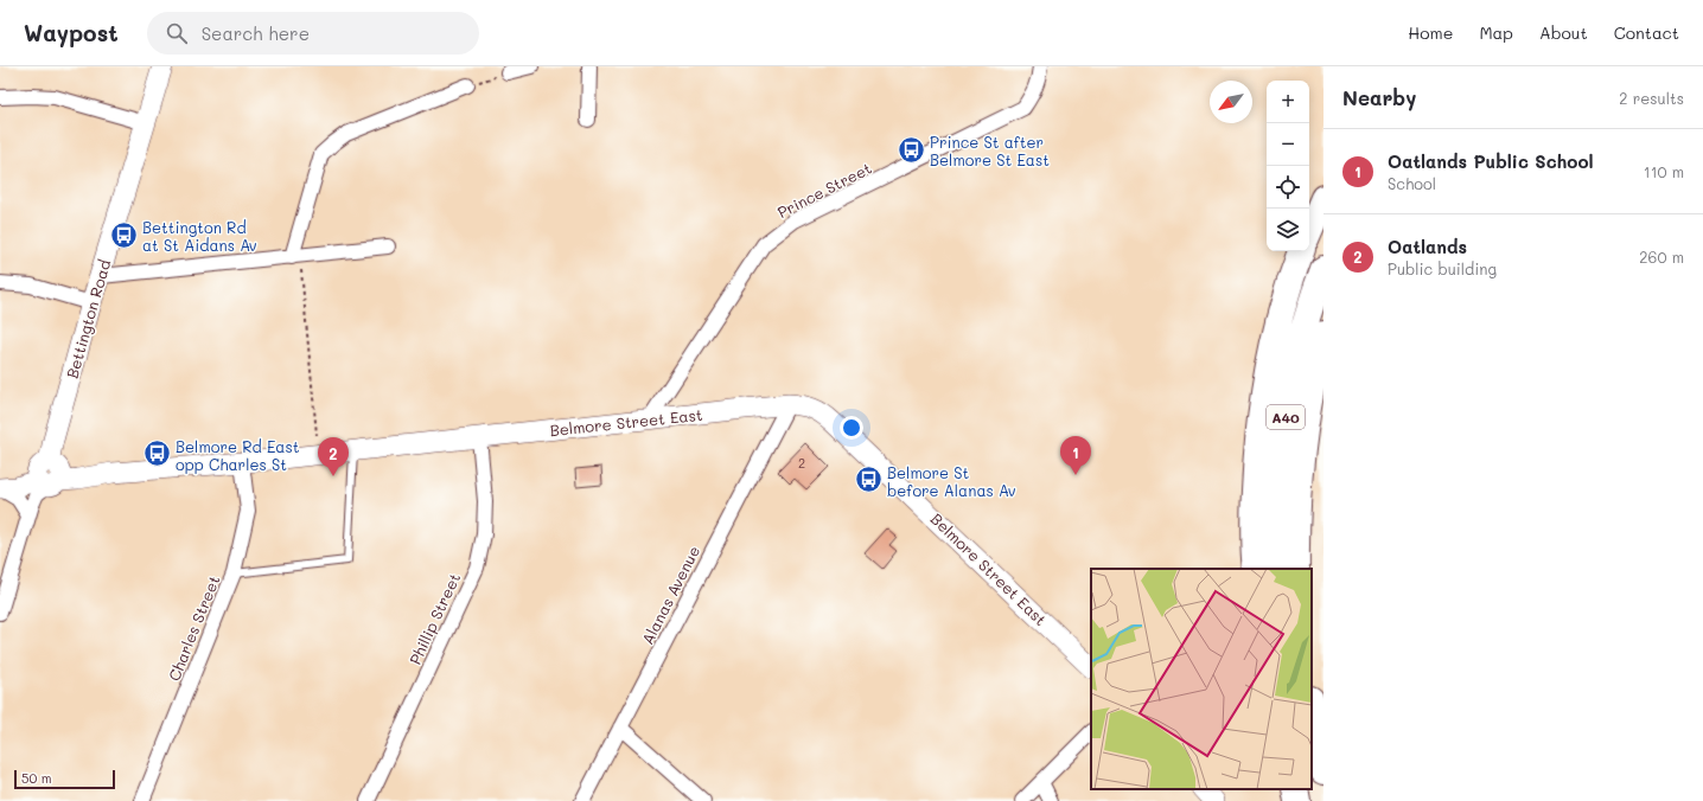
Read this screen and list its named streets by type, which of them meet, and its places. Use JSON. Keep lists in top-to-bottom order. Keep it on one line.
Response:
{"streets":{"highway":["A40"],"street":["Prince Street","Bettington Road","Belmore Street East","Alanas Avenue","Phillip Street","Charles Street"]},"crossings":[["Prince Street","Belmore Street East"],["Bettington Road","Belmore Street East"],["Belmore Street East","Alanas Avenue"],["Belmore Street East","Phillip Street"],["Belmore Street East","Charles Street"]],"places":{"bus stop":["Prince St after Belmore St East","Bettington Rd at St Aidans Av","Belmore Rd East opp Charles St","Belmore St before Alanas Av"]},"house_numbers":["2"],"scale_bar":"50 m","north":"bottom left","page":{"header":"Waypost","search":"Search here","nav":["Home","Map","About","Contact"],"heading":["Nearby","2 results"],"map_buttons":["+","−"],"list":[{"mark":"1","name":"Oatlands Public School","note":"School","value":"110 m"},{"mark":"2","name":"Oatlands","note":"Public building","value":"260 m"}],"pins":["1","2"],"scale":"50 m"}}
